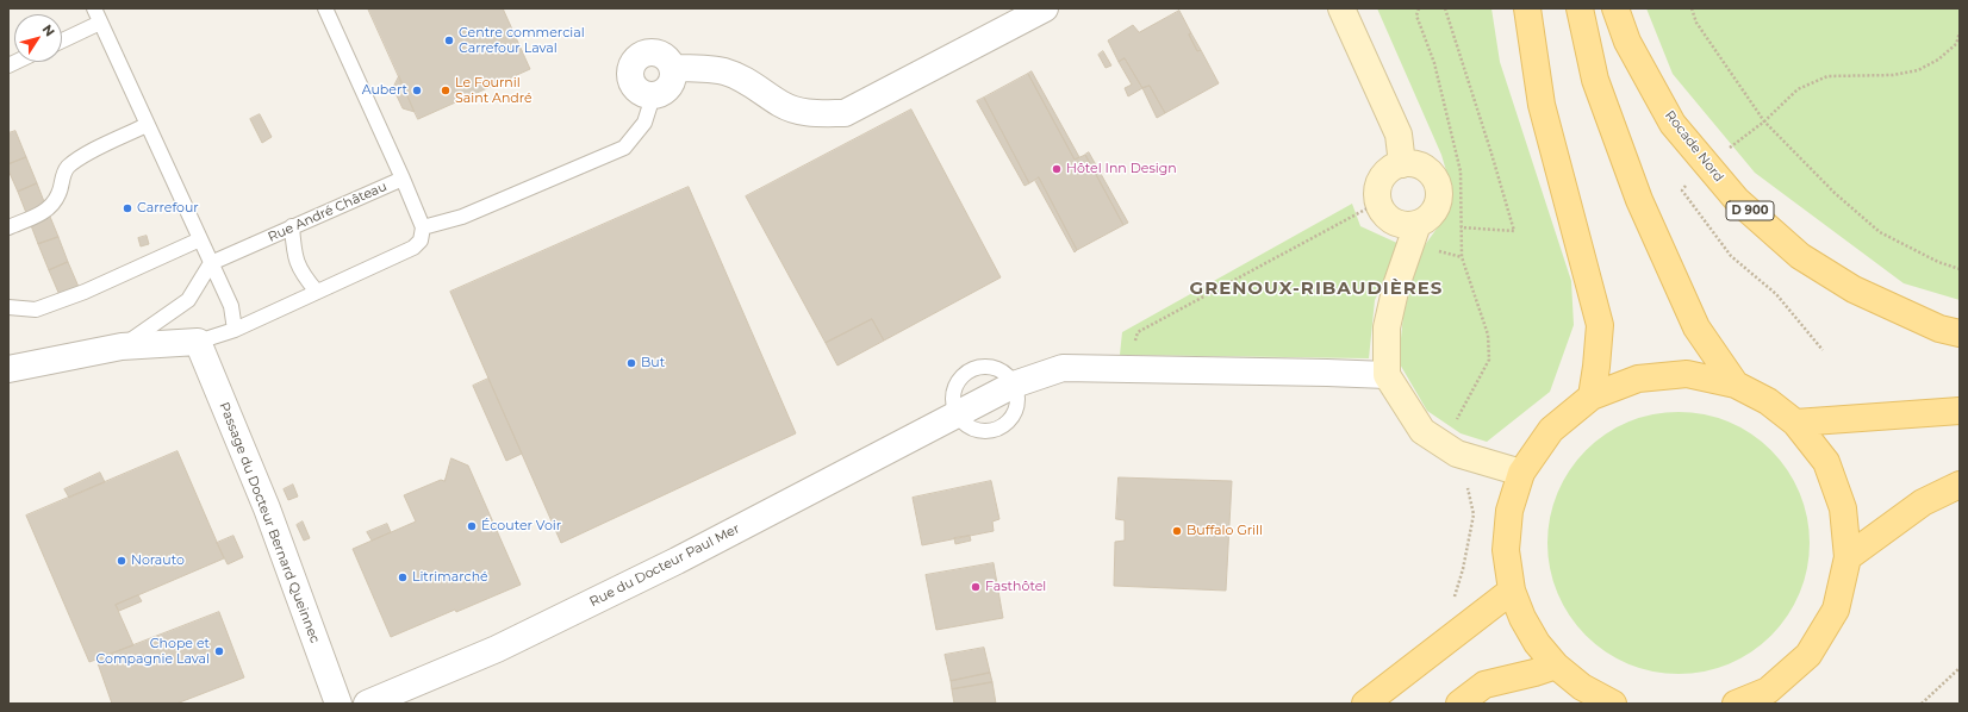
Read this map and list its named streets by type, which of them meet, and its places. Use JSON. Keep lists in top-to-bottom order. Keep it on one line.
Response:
{"streets":{"main road":["Rocade Nord","D 900"],"street":["Passage du Docteur Bernard Queinnec","Rue du Docteur Paul Mer"],"lane":["Rue André Château"]},"districts":["GRENOUX-RIBAUDIÈRES"],"places":["Centre commercial Carrefour Laval","Aubert","Le Fournil Saint André","Hôtel Inn Design","Carrefour","But","Écouter Voir","Buffalo Grill","Norauto","Litrimarché","Fasthôtel","Chope et Compagnie Laval"],"north":"top right"}
